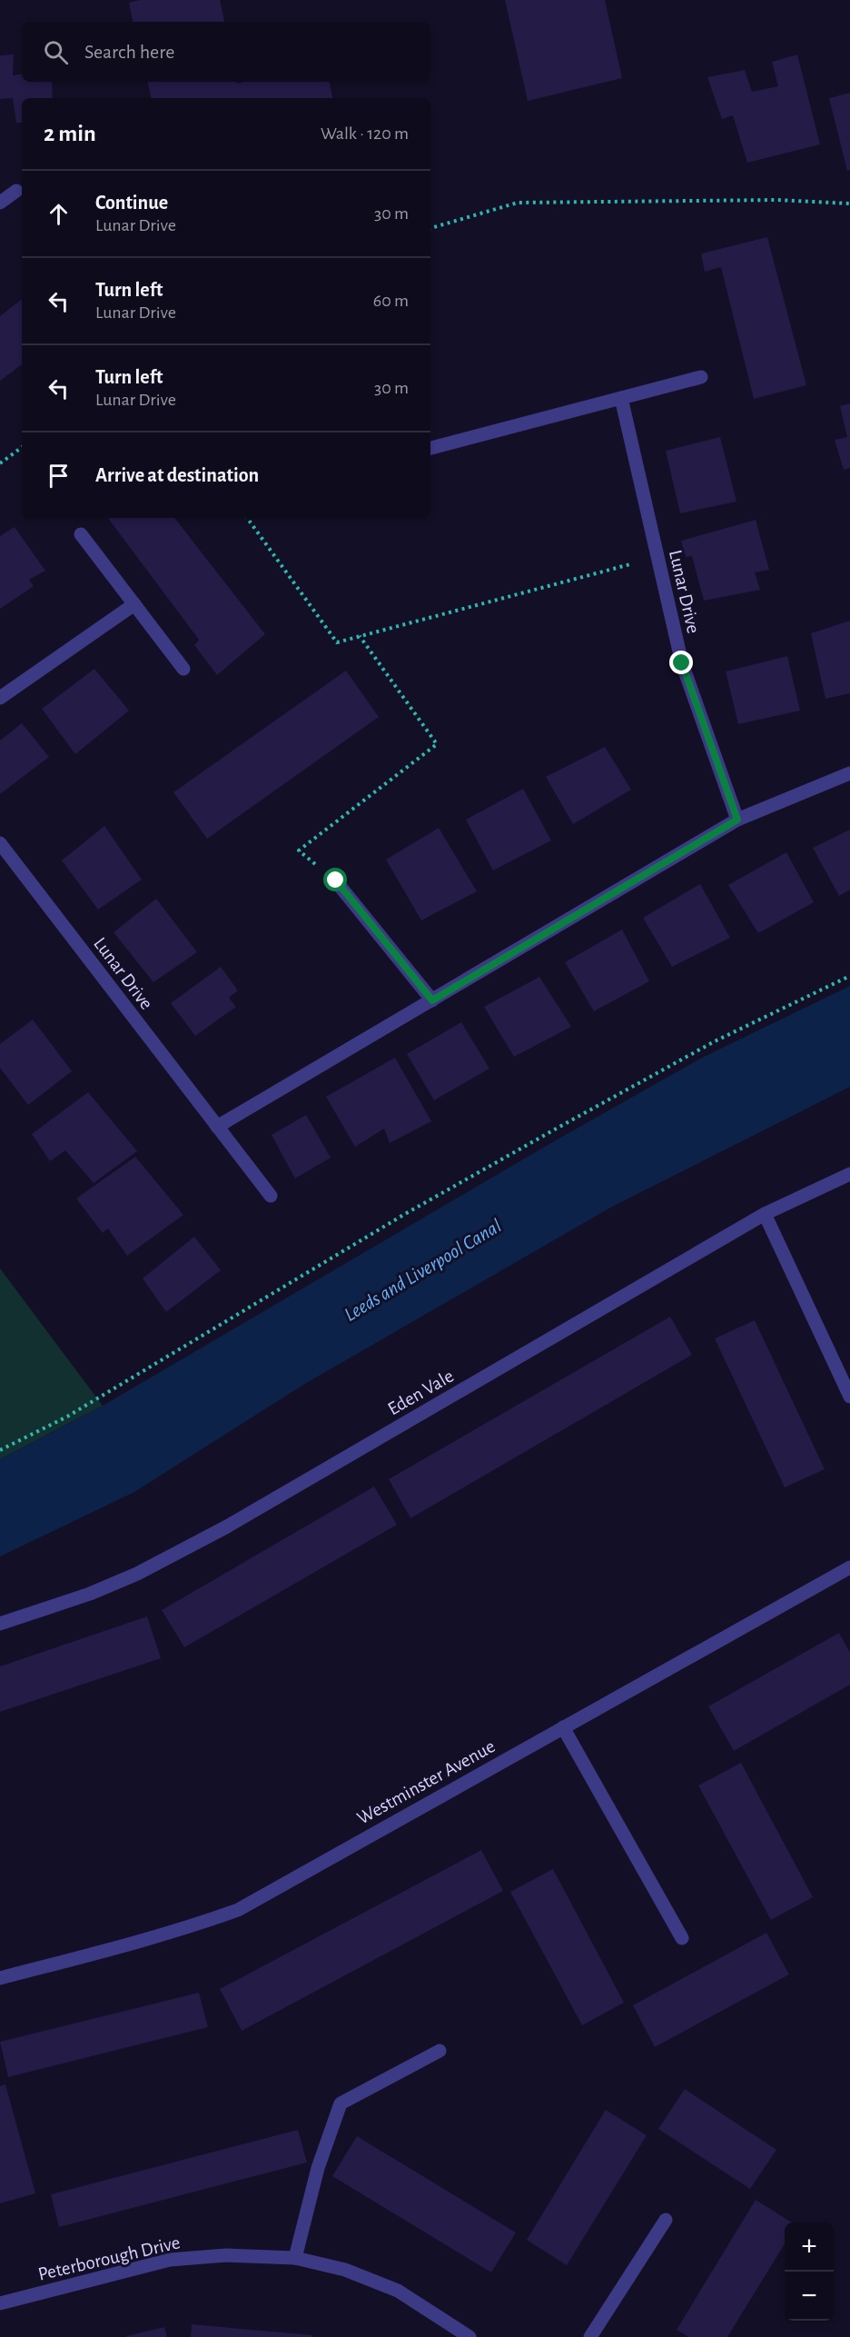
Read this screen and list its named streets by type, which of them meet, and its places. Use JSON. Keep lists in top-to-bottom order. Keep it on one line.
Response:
{"streets":{"street":["Lunar Drive","Eden Vale","Westminster Avenue","Peterborough Drive"]},"water":["Leeds and Liverpool Canal"],"page":{"search":"Search here","heading":["2 min","Walk · 120 m"],"list":[["Continue","Lunar Drive","30 m"],["Turn left","Lunar Drive","60 m"],["Turn left","Lunar Drive","30 m"],"Arrive at destination"],"map_buttons":["+","−"]}}
